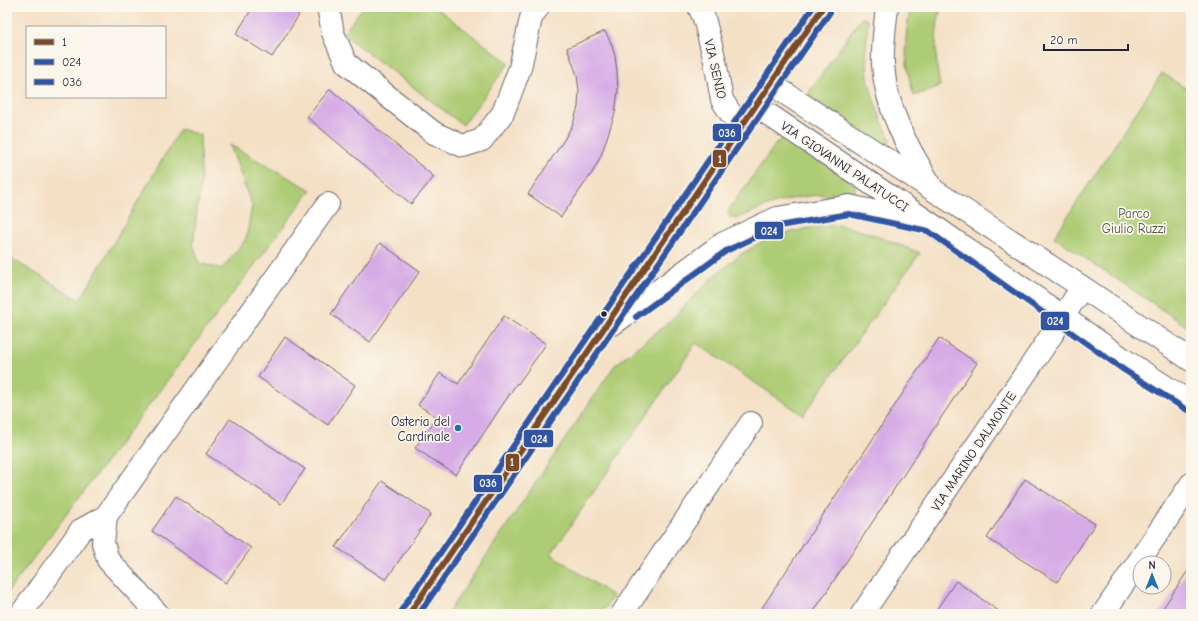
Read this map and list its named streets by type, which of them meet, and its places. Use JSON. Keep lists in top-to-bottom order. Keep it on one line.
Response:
{"streets":{"street":["VIA SENIO","VIA GIOVANNI PALATUCCI","VIA MARINO DALMONTE"]},"crossings":[["VIA GIOVANNI PALATUCCI","VIA MARINO DALMONTE"]],"parks":["Parco Giulio Ruzzi"],"places":["Osteria del Cardinale"],"lines":["transit line 1","transit line 036","transit line 024"],"legend":["1","024","036"],"scale_bar":"20 m","north":"top"}
